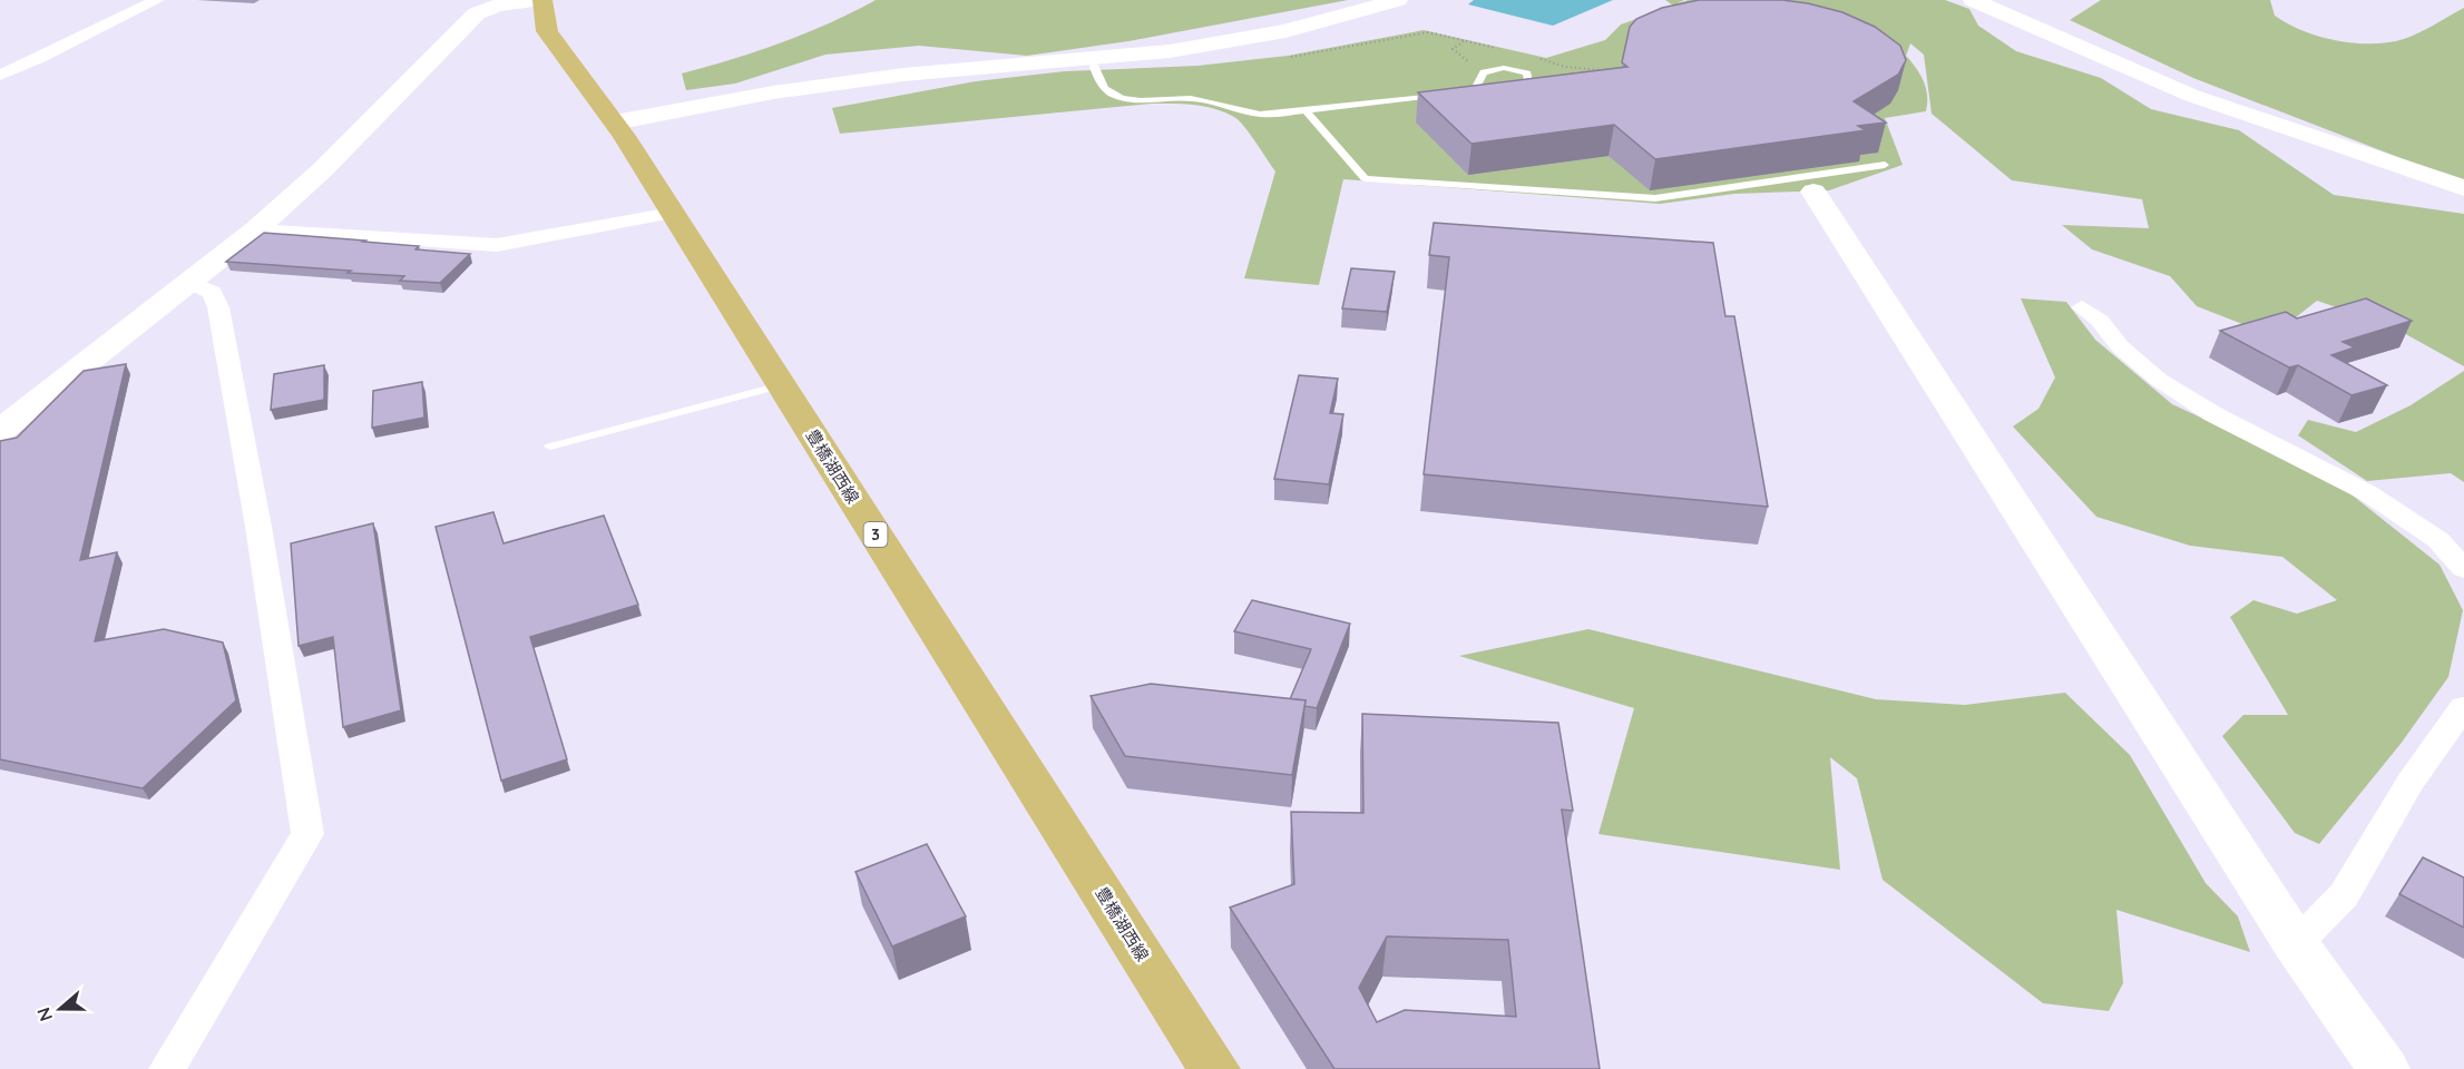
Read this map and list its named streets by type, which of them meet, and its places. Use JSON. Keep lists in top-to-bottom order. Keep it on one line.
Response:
{"streets":{"main road":["豊橋湖西線","3"]},"north":"left"}
